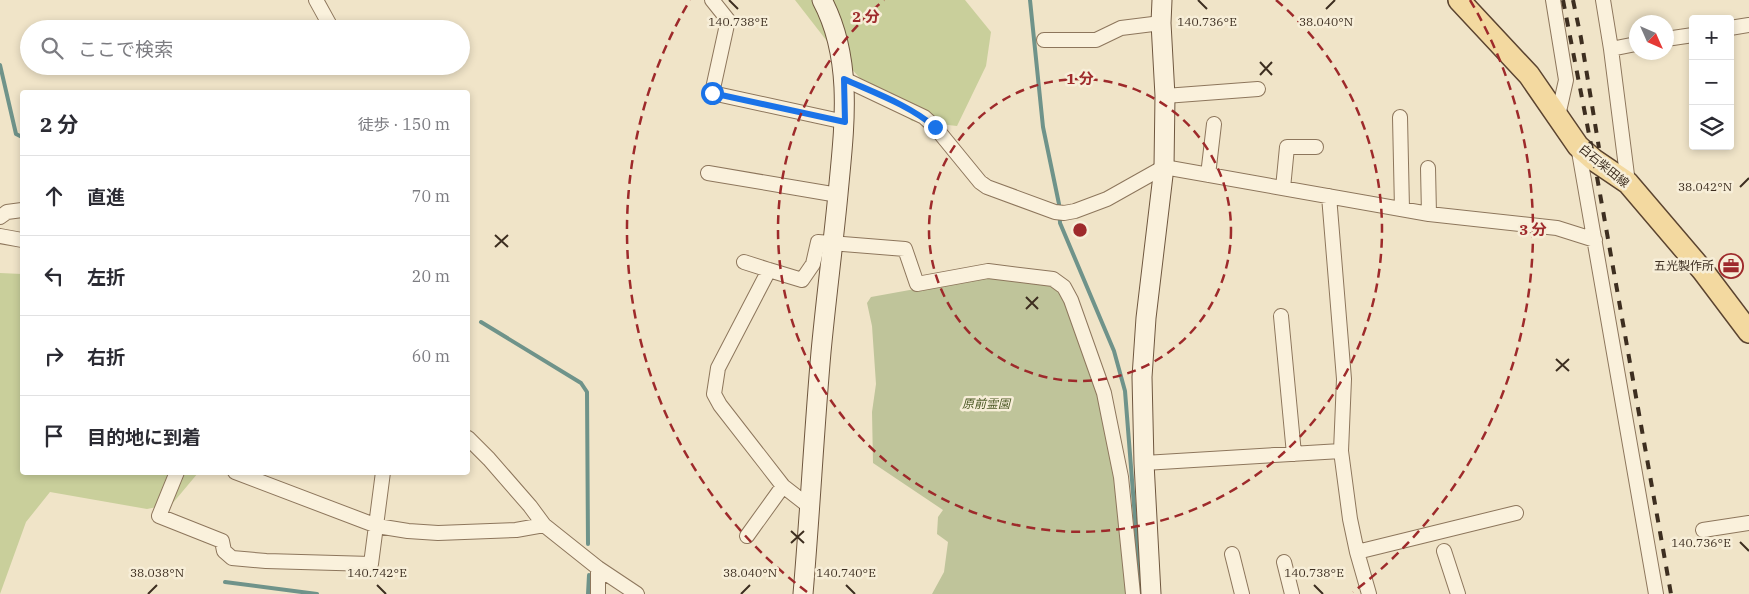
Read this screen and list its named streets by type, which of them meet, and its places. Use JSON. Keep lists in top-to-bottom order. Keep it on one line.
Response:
{"streets":{"main road":["白石柴田線"]},"parks":["原前霊園"],"places":{"office":["五光製作所"]},"north":"bottom right","page":{"map_buttons":["+","−"],"search":"ここで検索","heading":["2 分","徒歩 · 150 m"],"list":[["直進","70 m"],["左折","20 m"],["右折","60 m"],"目的地に到着"]},"coordinates":["140.738°E","140.736°E","38.040°N","38.042°N","38.038°N","140.742°E","140.740°E"],"rings":["2 分","1 分","3 分"]}
